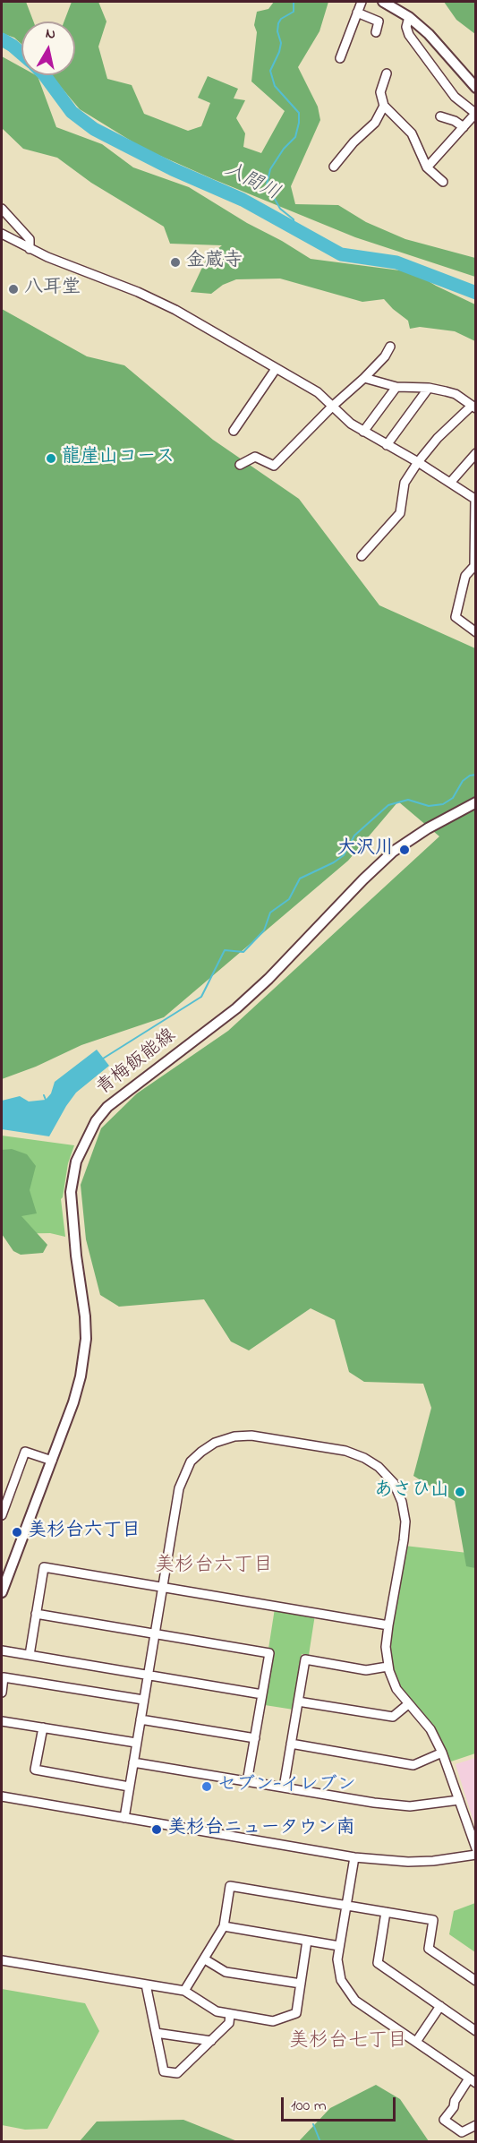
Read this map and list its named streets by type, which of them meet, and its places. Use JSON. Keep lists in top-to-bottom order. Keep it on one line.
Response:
{"streets":{"main road":["青梅飯能線"]},"districts":["美杉台六丁目","美杉台七丁目"],"water":["入間川"],"places":["金蔵寺","八耳堂","龍崖山コース","大沢川","あさひ山","美杉台六丁目","セブン-イレブン","美杉台ニュータウン南"],"scale_bar":"100 m","north":"top"}
